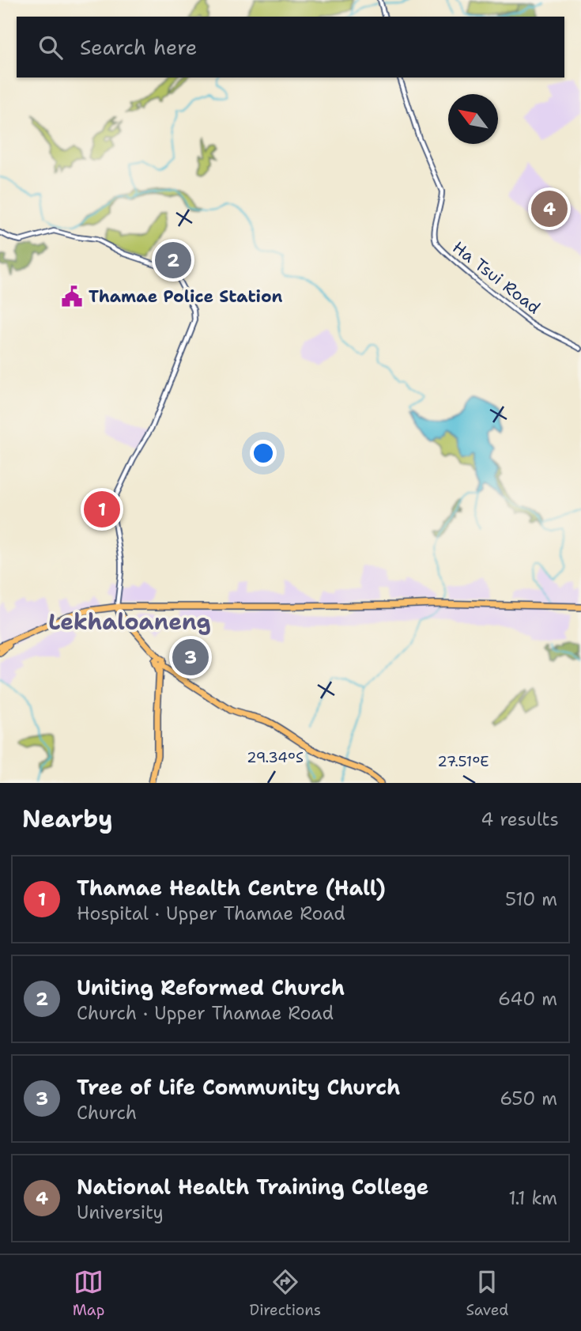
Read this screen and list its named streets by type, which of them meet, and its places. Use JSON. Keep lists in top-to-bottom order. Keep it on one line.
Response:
{"streets":{"street":["Ha Tsui Road"]},"districts":["Lekhaloaneng"],"places":{"public building":["Thamae Police Station"]},"north":"top left","page":{"search":"Search here","pins":["4","2","1","3"],"heading":["Nearby","4 results"],"list":[{"mark":"1","name":"Thamae Health Centre (Hall)","note":"Hospital · Upper Thamae Road","value":"510 m"},{"mark":"2","name":"Uniting Reformed Church","note":"Church · Upper Thamae Road","value":"640 m"},{"mark":"3","name":"Tree of Life Community Church","note":"Church","value":"650 m"},{"mark":"4","name":"National Health Training College","note":"University","value":"1.1 km"}],"nav":["Map","Directions","Saved"]},"coordinates":["29.34°S","27.51°E"]}
